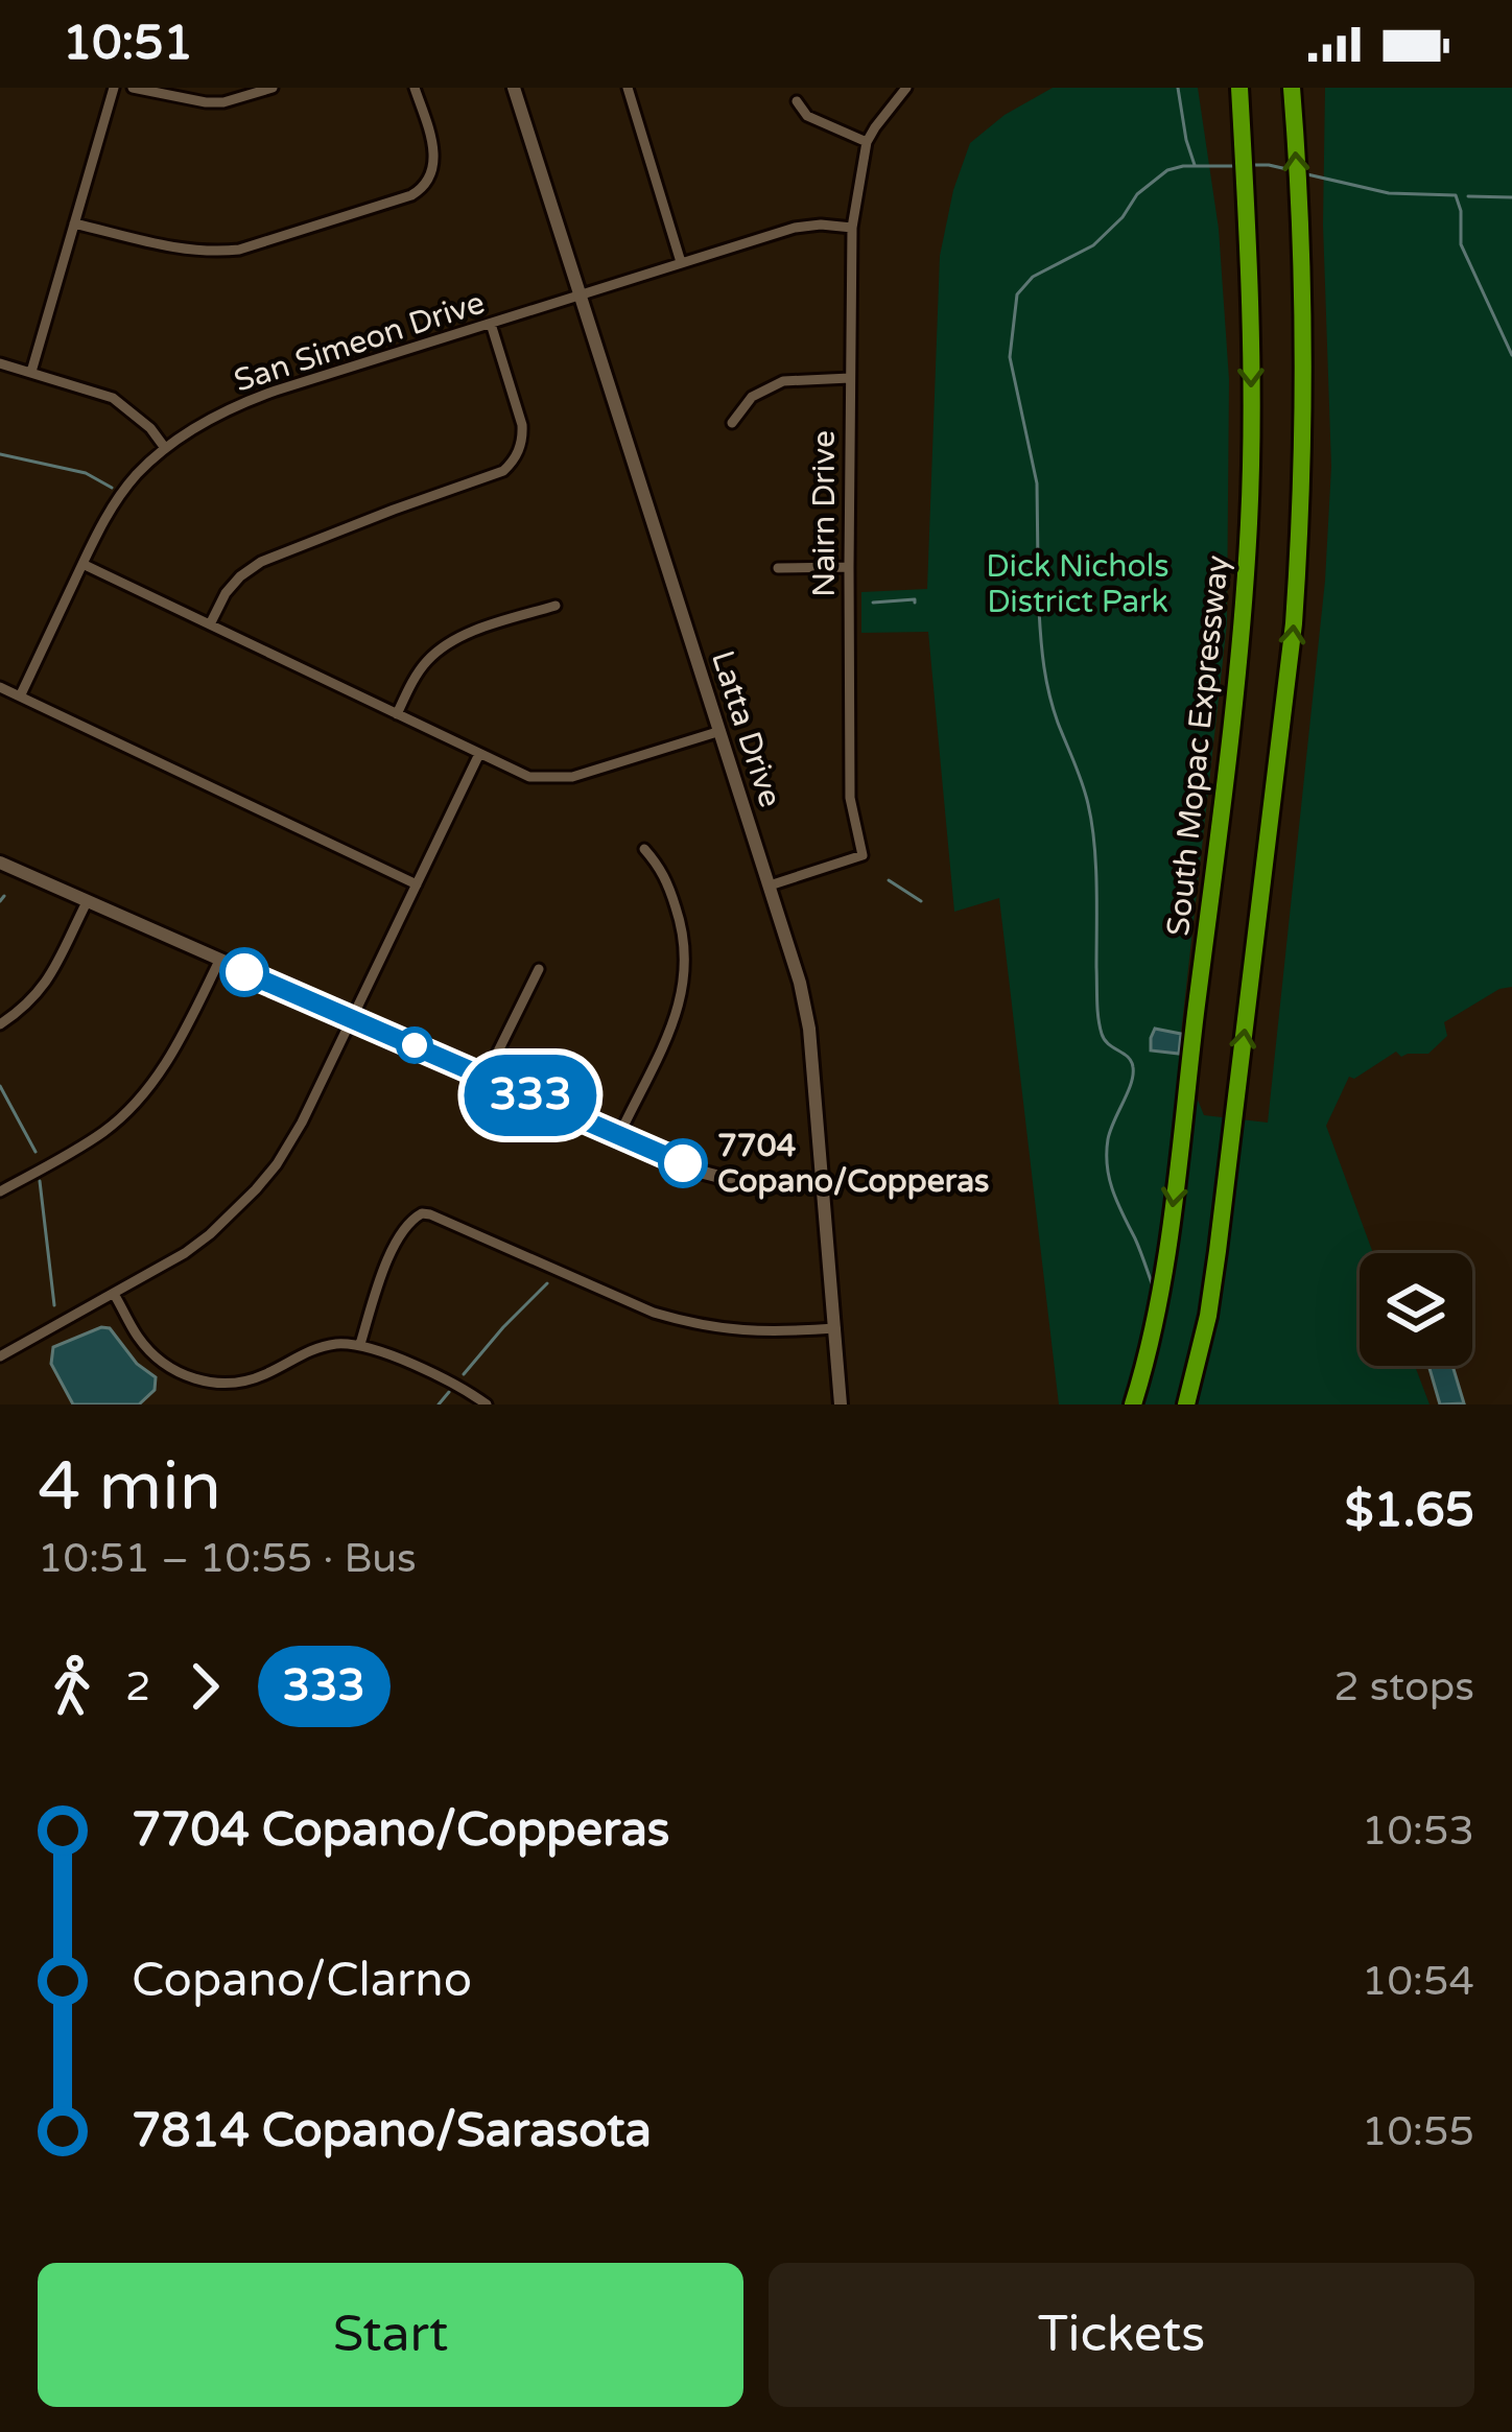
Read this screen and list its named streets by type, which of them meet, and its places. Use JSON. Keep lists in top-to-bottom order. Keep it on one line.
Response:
{"streets":{"highway":["South Mopac Expressway"],"street":["San Simeon Drive","Nairn Drive","Latta Drive"]},"crossings":[["San Simeon Drive","Nairn Drive"],["San Simeon Drive","Latta Drive"],["Nairn Drive","Latta Drive"]],"parks":["Dick Nichols District Park"],"places":["7704 Copano/Copperas"],"lines":["bus line 333"],"page":{"status":"10:51","on_map":"333","heading":["4 min","10:51 – 10:55 · Bus","$1.65"],"legs":["2","333","2 stops"],"list":[{"name":"7704 Copano/Copperas","value":"10:53"},{"name":"Copano/Clarno","value":"10:54"},{"name":"7814 Copano/Sarasota","value":"10:55"}],"buttons":["Start","Tickets"]}}
